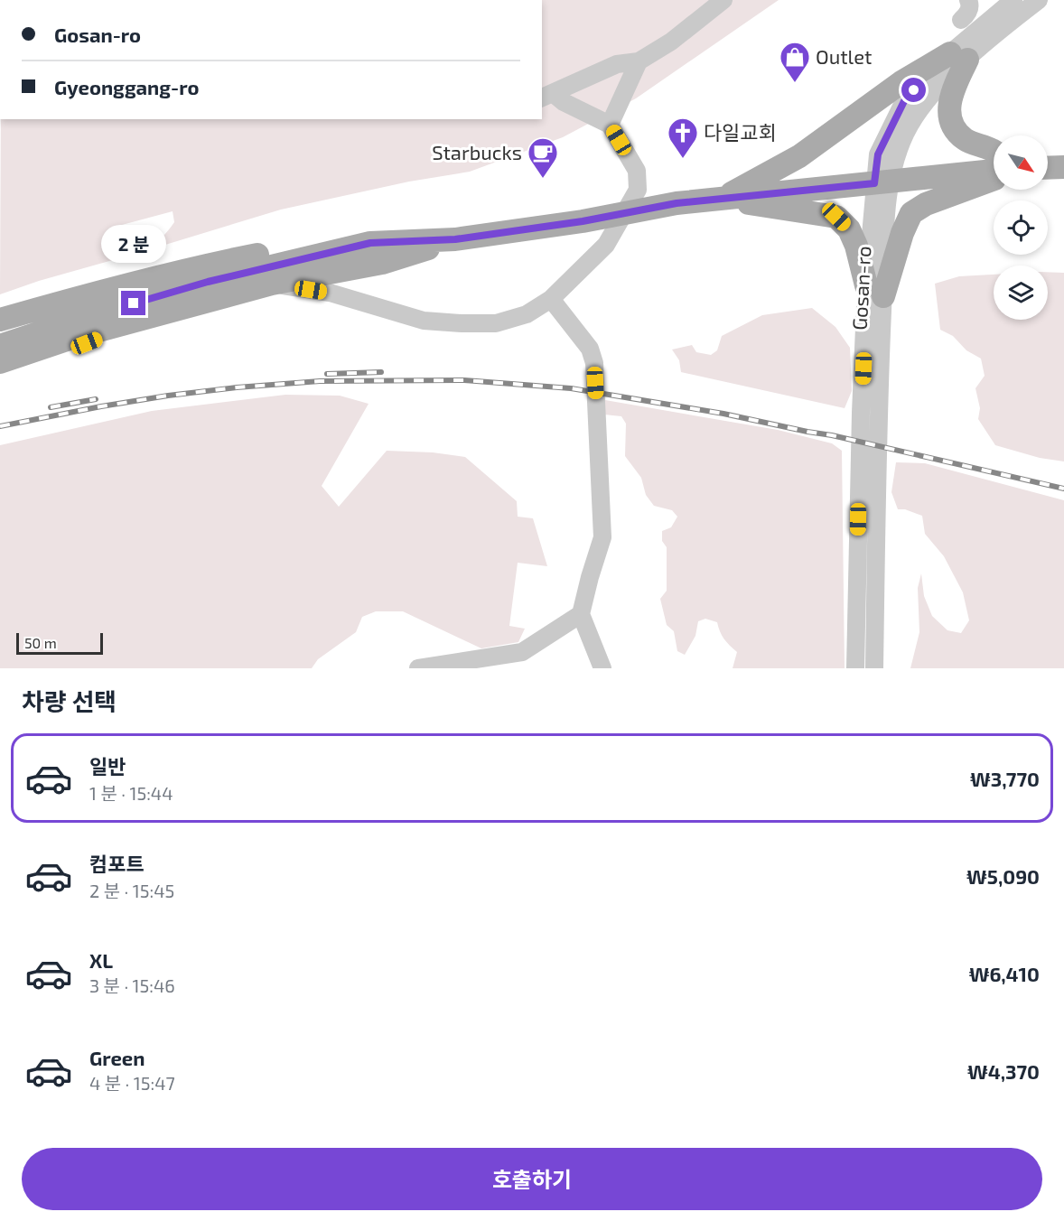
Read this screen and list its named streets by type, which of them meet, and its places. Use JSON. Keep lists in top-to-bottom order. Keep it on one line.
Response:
{"streets":{"street":["Gosan-ro"]},"places":{"shop":["Outlet"],"church":["다일교회"],"cafe":["Starbucks"]},"scale_bar":"50 m","north":"bottom right","page":{"banner":["Gosan-ro","Gyeonggang-ro"],"bubble":"2 분","scale":"50 m","heading":"차량 선택","list":[{"name":"일반","note":"1 분 · 15:44","value":"₩3,770"},{"name":"컴포트","note":"2 분 · 15:45","value":"₩5,090"},{"name":"XL","note":"3 분 · 15:46","value":"₩6,410"},{"name":"Green","note":"4 분 · 15:47","value":"₩4,370"}],"buttons":"호출하기"}}
